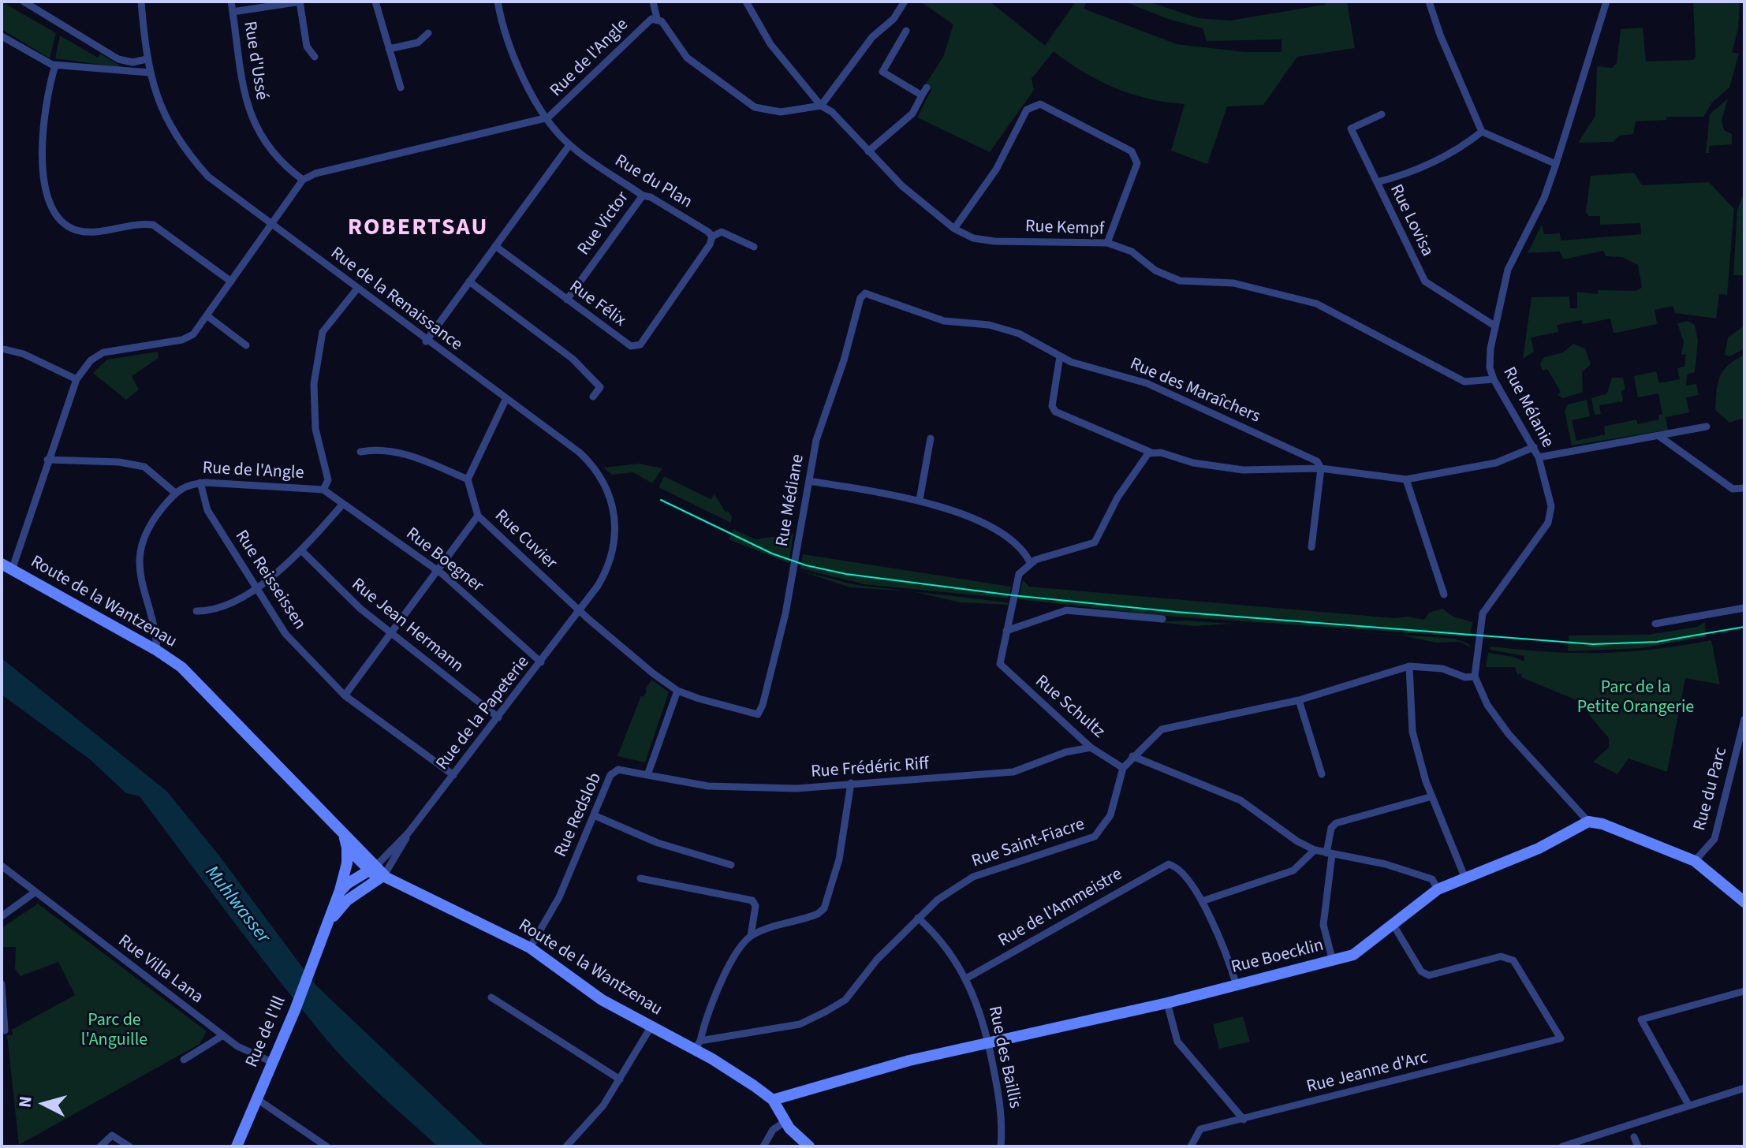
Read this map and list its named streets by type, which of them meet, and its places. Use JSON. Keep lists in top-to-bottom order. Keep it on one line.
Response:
{"streets":{"main road":["Route de la Wantzenau","Rue Boecklin","Rue de l'Ill"],"street":["Rue de l'Angle","Rue d'Ussé","Rue du Plan","Rue Lovisa","Rue Victor","Rue Kempf","Rue de la Renaissance","Rue Félix","Rue des Maraîchers","Rue Mélanie","Rue Médiane","Rue Cuvier","Rue Boegner","Rue Reisseissen","Rue Jean Hermann","Rue Schultz","Rue de la Papeterie","Rue Frédéric Riff","Rue du Parc","Rue Redslob","Rue Saint-Fiacre","Rue de l'Ammeistre","Rue Villa Lana","Rue des Baillis","Rue Jeanne d'Arc"]},"crossings":[["Rue de l'Angle","Rue d'Ussé"],["Rue de l'Angle","Rue du Plan"],["Rue de l'Angle","Rue de la Renaissance"],["Rue de l'Angle","Rue Boegner"],["Rue de l'Angle","Rue Reisseissen"],["Rue du Plan","Rue Victor"],["Rue du Plan","Rue Félix"],["Rue Lovisa","Rue Mélanie"],["Rue Victor","Rue Félix"],["Rue Kempf","Rue Mélanie"],["Rue de la Renaissance","Rue Cuvier"],["Rue de la Renaissance","Rue de la Papeterie"],["Rue des Maraîchers","Rue Mélanie"],["Rue des Maraîchers","Rue Médiane"],["Rue Mélanie","Rue Saint-Fiacre"],["Rue Médiane","Rue Cuvier"],["Rue Cuvier","Rue de la Papeterie"],["Rue Boegner","Rue de la Papeterie"],["Rue Reisseissen","Rue de la Papeterie"],["Route de la Wantzenau","Rue de la Papeterie"],["Route de la Wantzenau","Rue Redslob"],["Route de la Wantzenau","Rue Saint-Fiacre"],["Route de la Wantzenau","Rue Boecklin"],["Route de la Wantzenau","Rue de l'Ill"],["Rue Jean Hermann","Rue de la Papeterie"],["Rue Schultz","Rue Frédéric Riff"],["Rue Schultz","Rue Saint-Fiacre"],["Rue de la Papeterie","Rue de l'Ill"],["Rue Frédéric Riff","Rue Redslob"],["Rue Saint-Fiacre","Rue des Baillis"],["Rue de l'Ammeistre","Rue des Baillis"],["Rue Boecklin","Rue des Baillis"],["Rue Boecklin","Rue Jeanne d'Arc"],["Rue Villa Lana","Rue de l'Ill"]],"districts":["ROBERTSAU"],"water":["Muhlwasser"],"parks":["Parc de la Petite Orangerie","Parc de l'Anguille"],"north":"left"}
